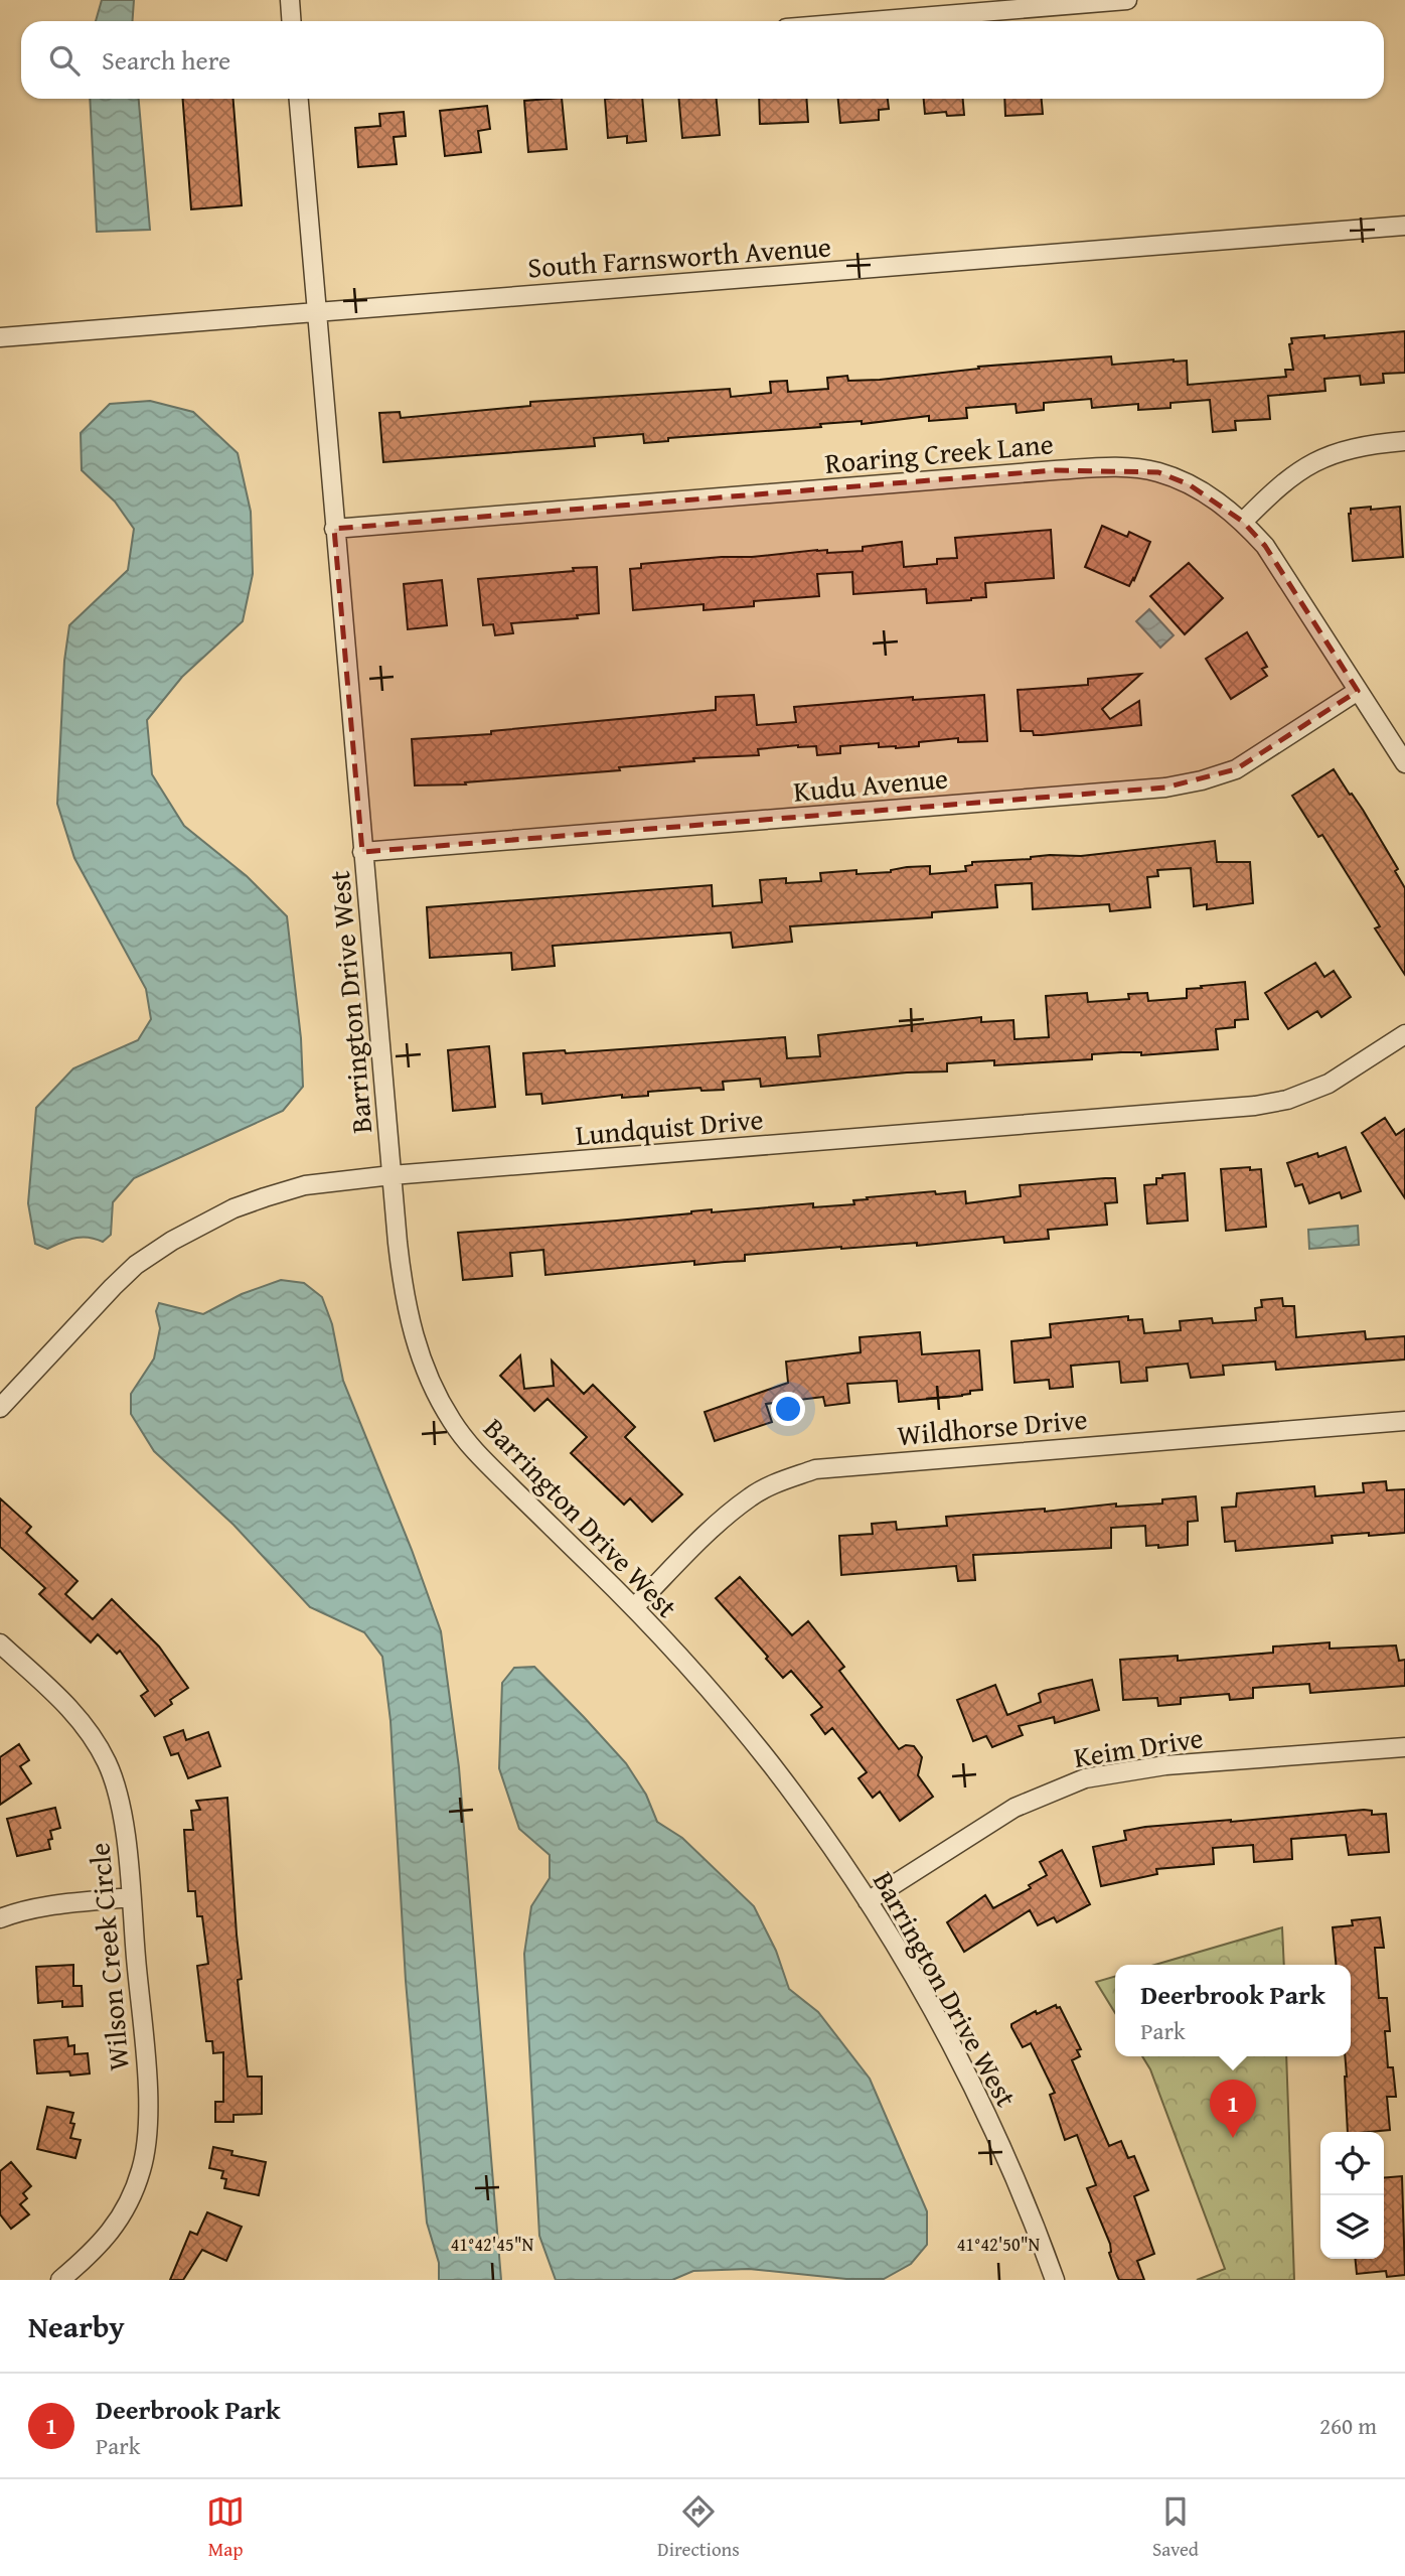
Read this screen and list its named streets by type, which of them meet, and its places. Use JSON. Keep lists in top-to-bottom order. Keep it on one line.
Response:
{"streets":{"street":["South Farnsworth Avenue","Roaring Creek Lane","Kudu Avenue","Barrington Drive West","Lundquist Drive","Wildhorse Drive","Keim Drive","Wilson Creek Circle"]},"crossings":[["South Farnsworth Avenue","Barrington Drive West"],["Roaring Creek Lane","Kudu Avenue"],["Roaring Creek Lane","Barrington Drive West"],["Kudu Avenue","Barrington Drive West"],["Barrington Drive West","Lundquist Drive"],["Barrington Drive West","Wildhorse Drive"],["Barrington Drive West","Keim Drive"]],"page":{"search":"Search here","popup":["Deerbrook Park","Park"],"pins":"1","heading":"Nearby","list":[{"mark":"1","name":"Deerbrook Park","note":"Park","value":"260 m"}],"nav":["Map","Directions","Saved"]},"coordinates":["41°42'45\"N","41°42'50\"N"]}
